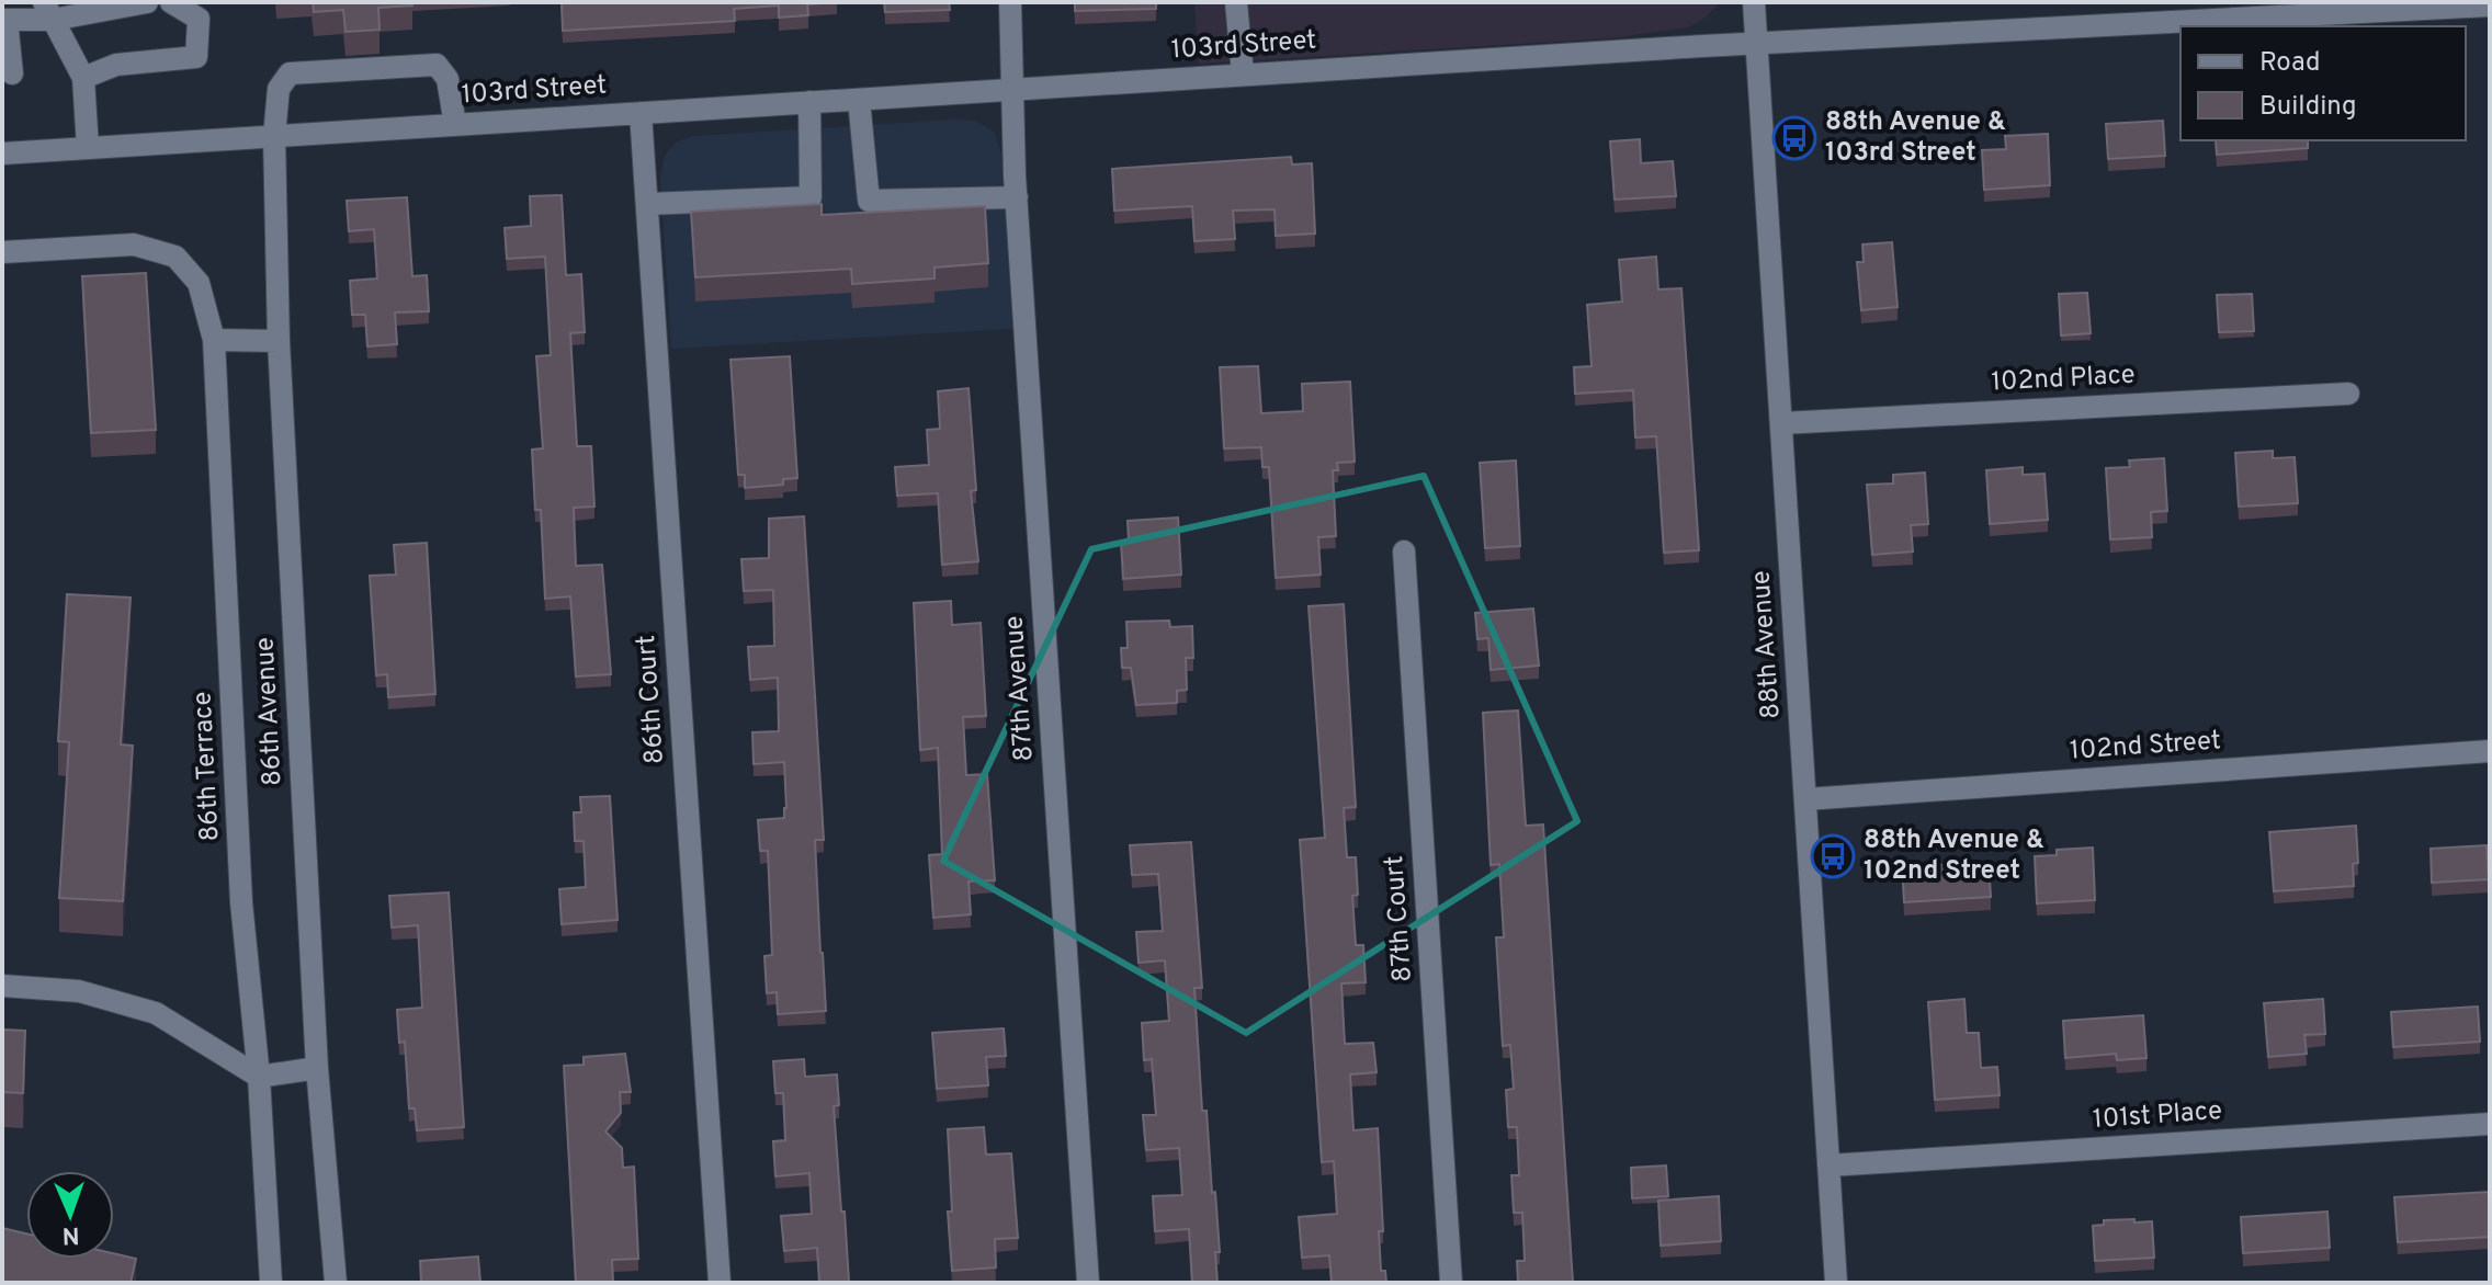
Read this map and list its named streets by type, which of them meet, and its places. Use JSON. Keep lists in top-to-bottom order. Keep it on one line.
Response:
{"streets":{"street":["103rd Street","102nd Place","88th Avenue","87th Avenue","86th Court","86th Avenue","102nd Street","86th Terrace","87th Court","101st Place"]},"crossings":[["103rd Street","88th Avenue"],["103rd Street","87th Avenue"],["103rd Street","86th Court"],["103rd Street","86th Avenue"],["102nd Place","88th Avenue"],["88th Avenue","102nd Street"],["88th Avenue","101st Place"]],"places":{"bus stop":["88th Avenue & 103rd Street","88th Avenue & 102nd Street"]},"legend":["Road","Building"],"north":"bottom"}
